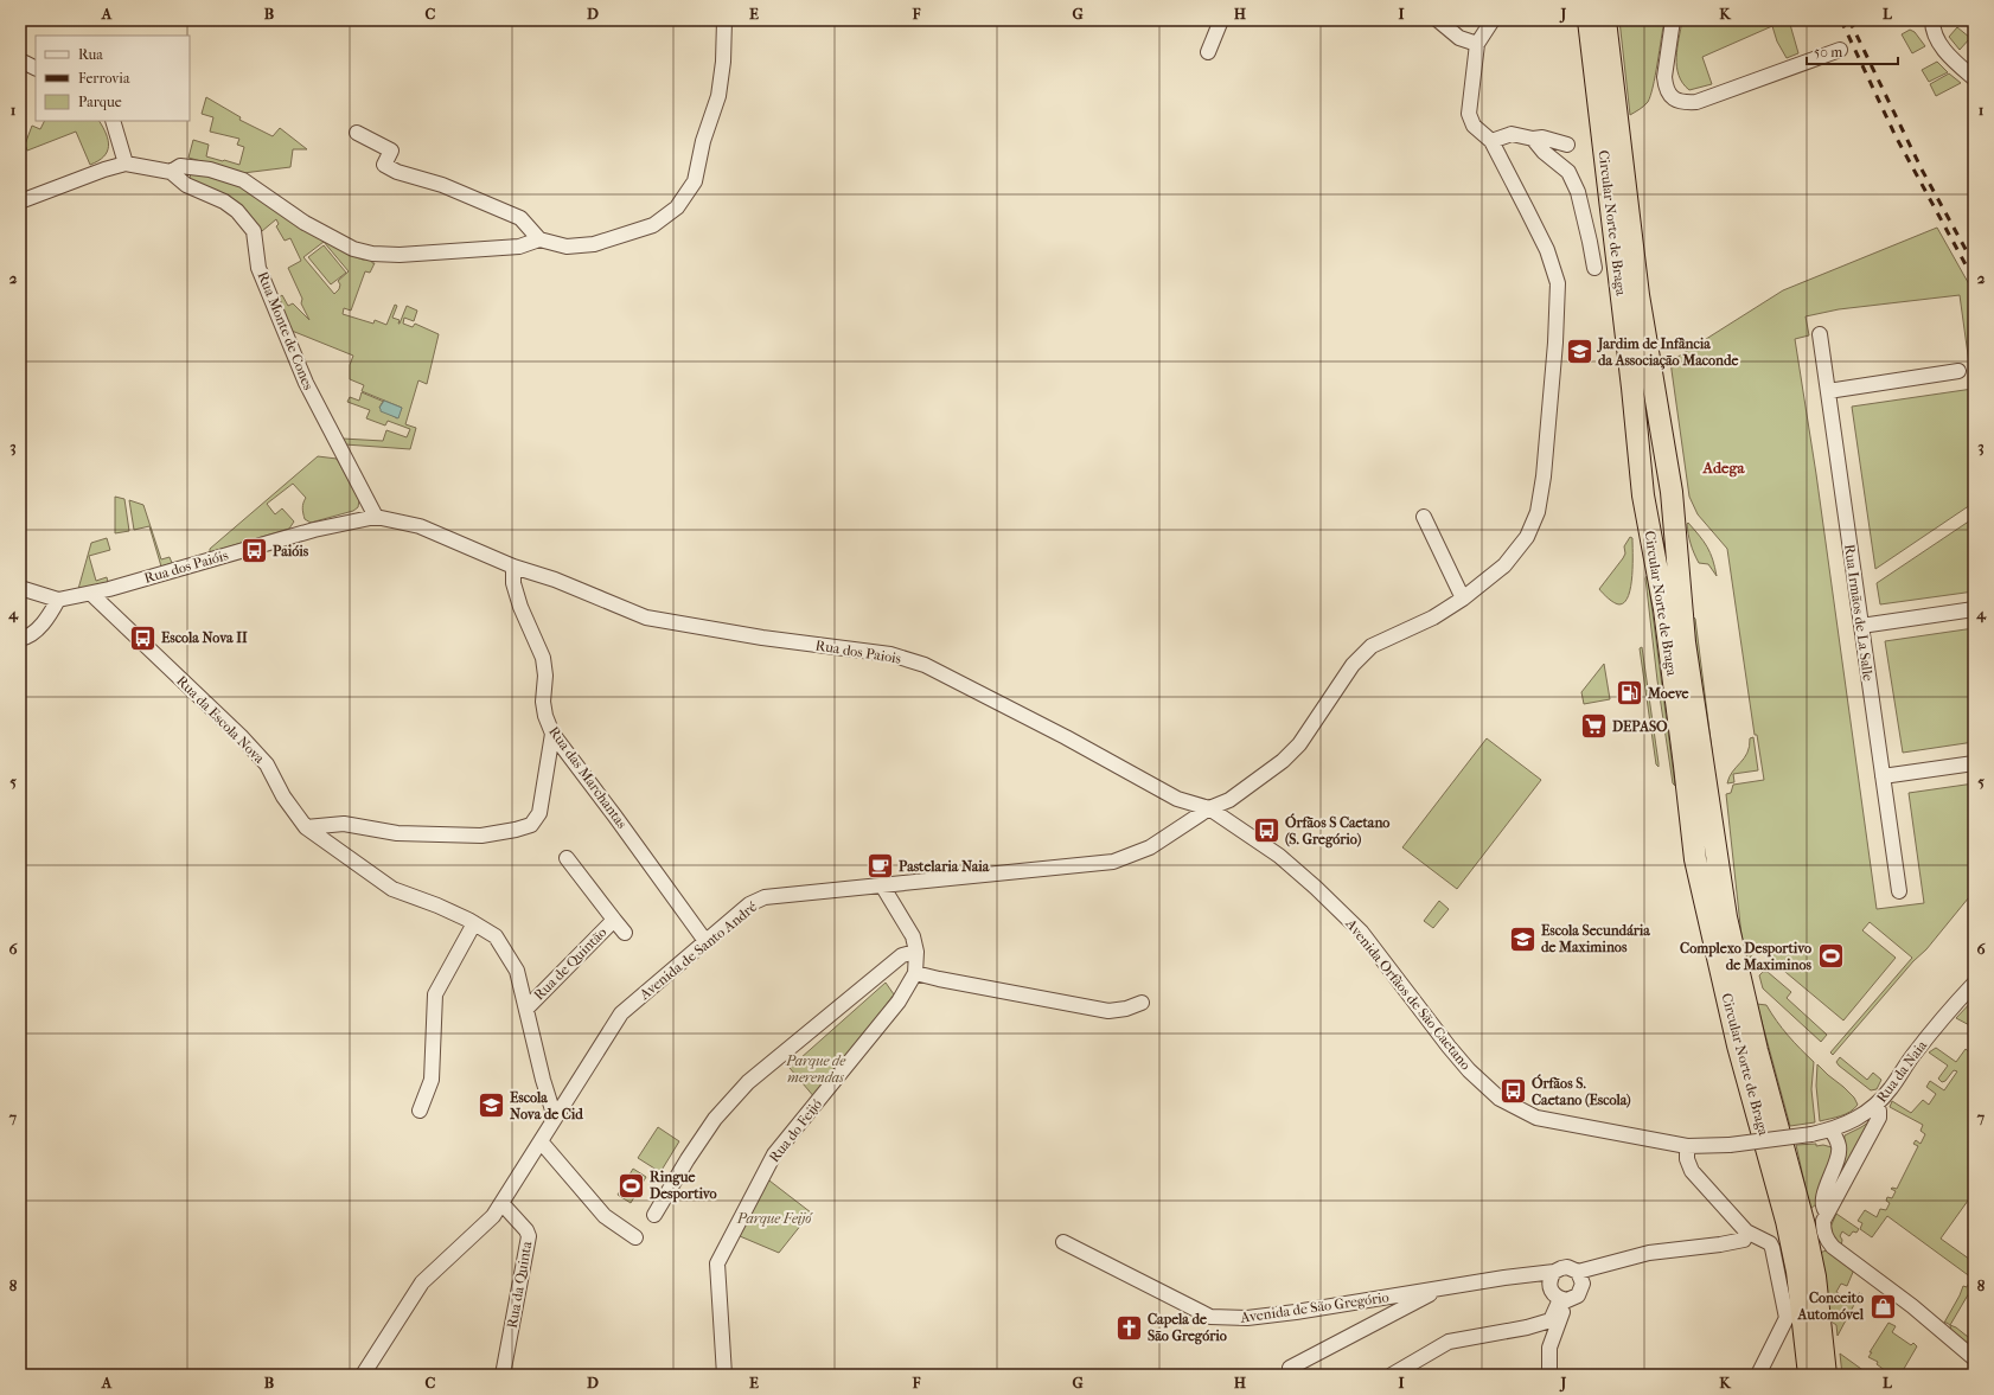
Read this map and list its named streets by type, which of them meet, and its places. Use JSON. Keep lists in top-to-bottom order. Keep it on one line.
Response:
{"streets":{"highway":["Circular Norte de Braga"],"street":["Rua Monte de Cones","Rua dos Paióis","Rua Irmãos de La Salle","Rua dos Paiois","Rua da Escola Nova","Rua das Marchantas","Avenida de Santo André","Rua de Quintão","Avenida Orfãos de São Caetano","Rua da Naia","Rua do Feijó","Rua da Quinta","Avenida de São Gregório"]},"crossings":[["Rua Monte de Cones","Rua dos Paióis"],["Rua dos Paióis","Rua dos Paiois"],["Rua dos Paióis","Rua da Escola Nova"],["Rua dos Paióis","Rua das Marchantas"],["Rua dos Paiois","Rua das Marchantas"],["Rua dos Paiois","Avenida de Santo André"],["Rua dos Paiois","Avenida Orfãos de São Caetano"],["Rua da Escola Nova","Avenida de Santo André"],["Rua da Escola Nova","Rua de Quintão"],["Rua das Marchantas","Avenida de Santo André"],["Avenida de Santo André","Avenida Orfãos de São Caetano"],["Avenida de Santo André","Rua do Feijó"],["Avenida de Santo André","Rua da Quinta"],["Avenida Orfãos de São Caetano","Rua da Naia"]],"districts":["Adega"],"parks":["Parque de merendas","Parque Feijó"],"places":{"school or university":["Jardim de Infância da Associação Maconde","Escola Secundária de Maximinos","Escola Nova de Cid"],"bus stop":["Paióis","Escola Nova II","Órfãos S Caetano (S. Gregório)","Órfãos S. Caetano (Escola)"],"fuel station":["Moeve"],"supermarket":["DEPASO"],"cafe":["Pastelaria Naia"],"sports":["Complexo Desportivo de Maximinos","Ringue Desportivo"],"shop":["Conceito Automóvel"],"church":["Capela de São Gregório"]},"legend":["Rua","Ferrovia","Parque"],"scale_bar":"50 m","grid":{"columns":["A","B","C","D","E","F","G","H","I","J","K","L"],"rows":["1","2","3","4","5","6","7","8"]}}
